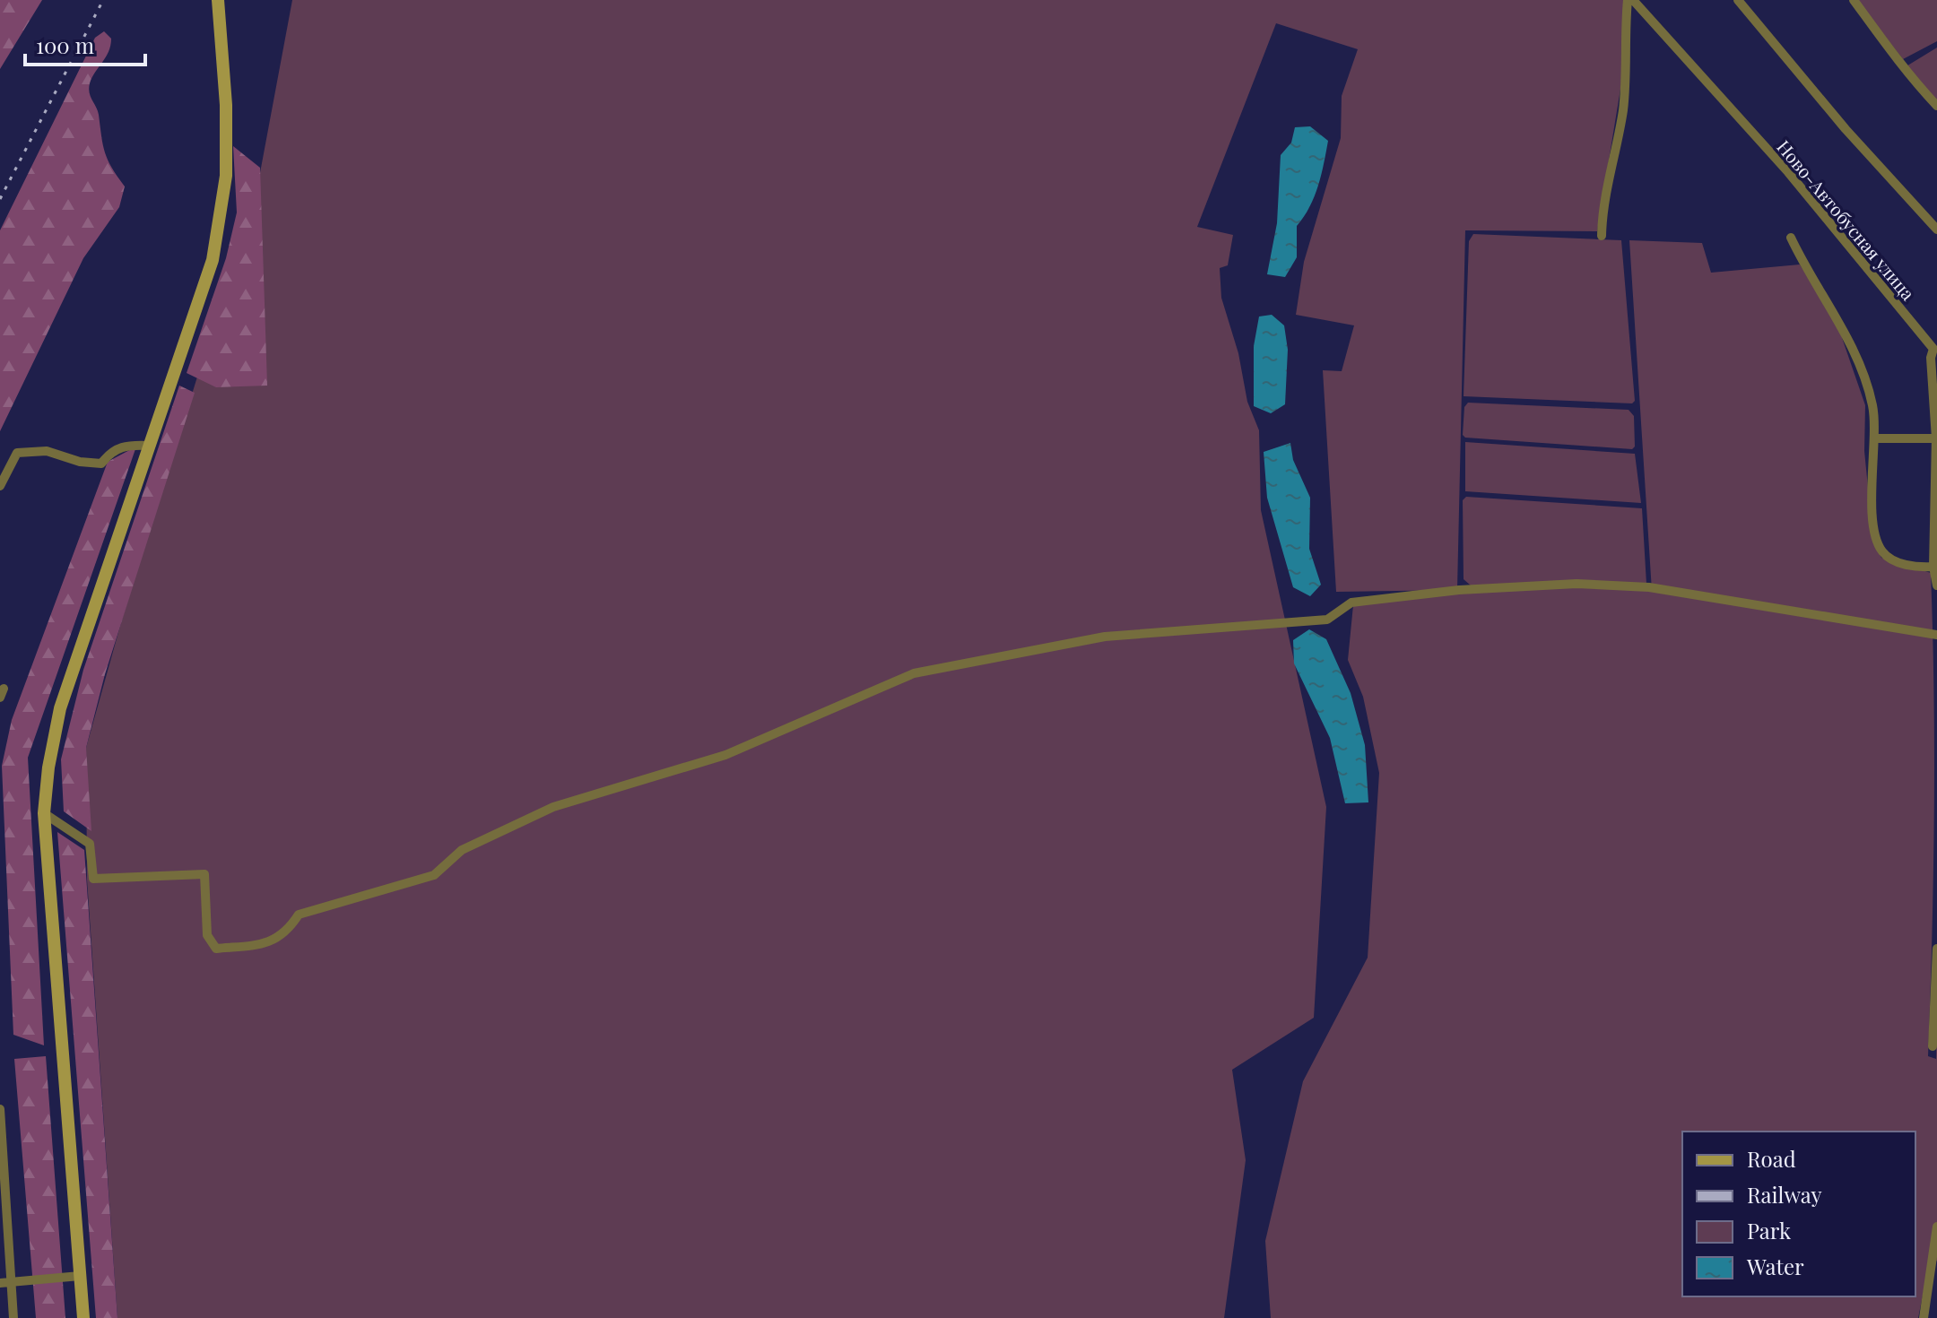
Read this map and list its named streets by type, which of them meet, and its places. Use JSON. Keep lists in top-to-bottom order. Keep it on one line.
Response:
{"streets":{"street":["Ново-Автобусная улица"]},"legend":["Road","Railway","Park","Water"],"scale_bar":"100 m"}
